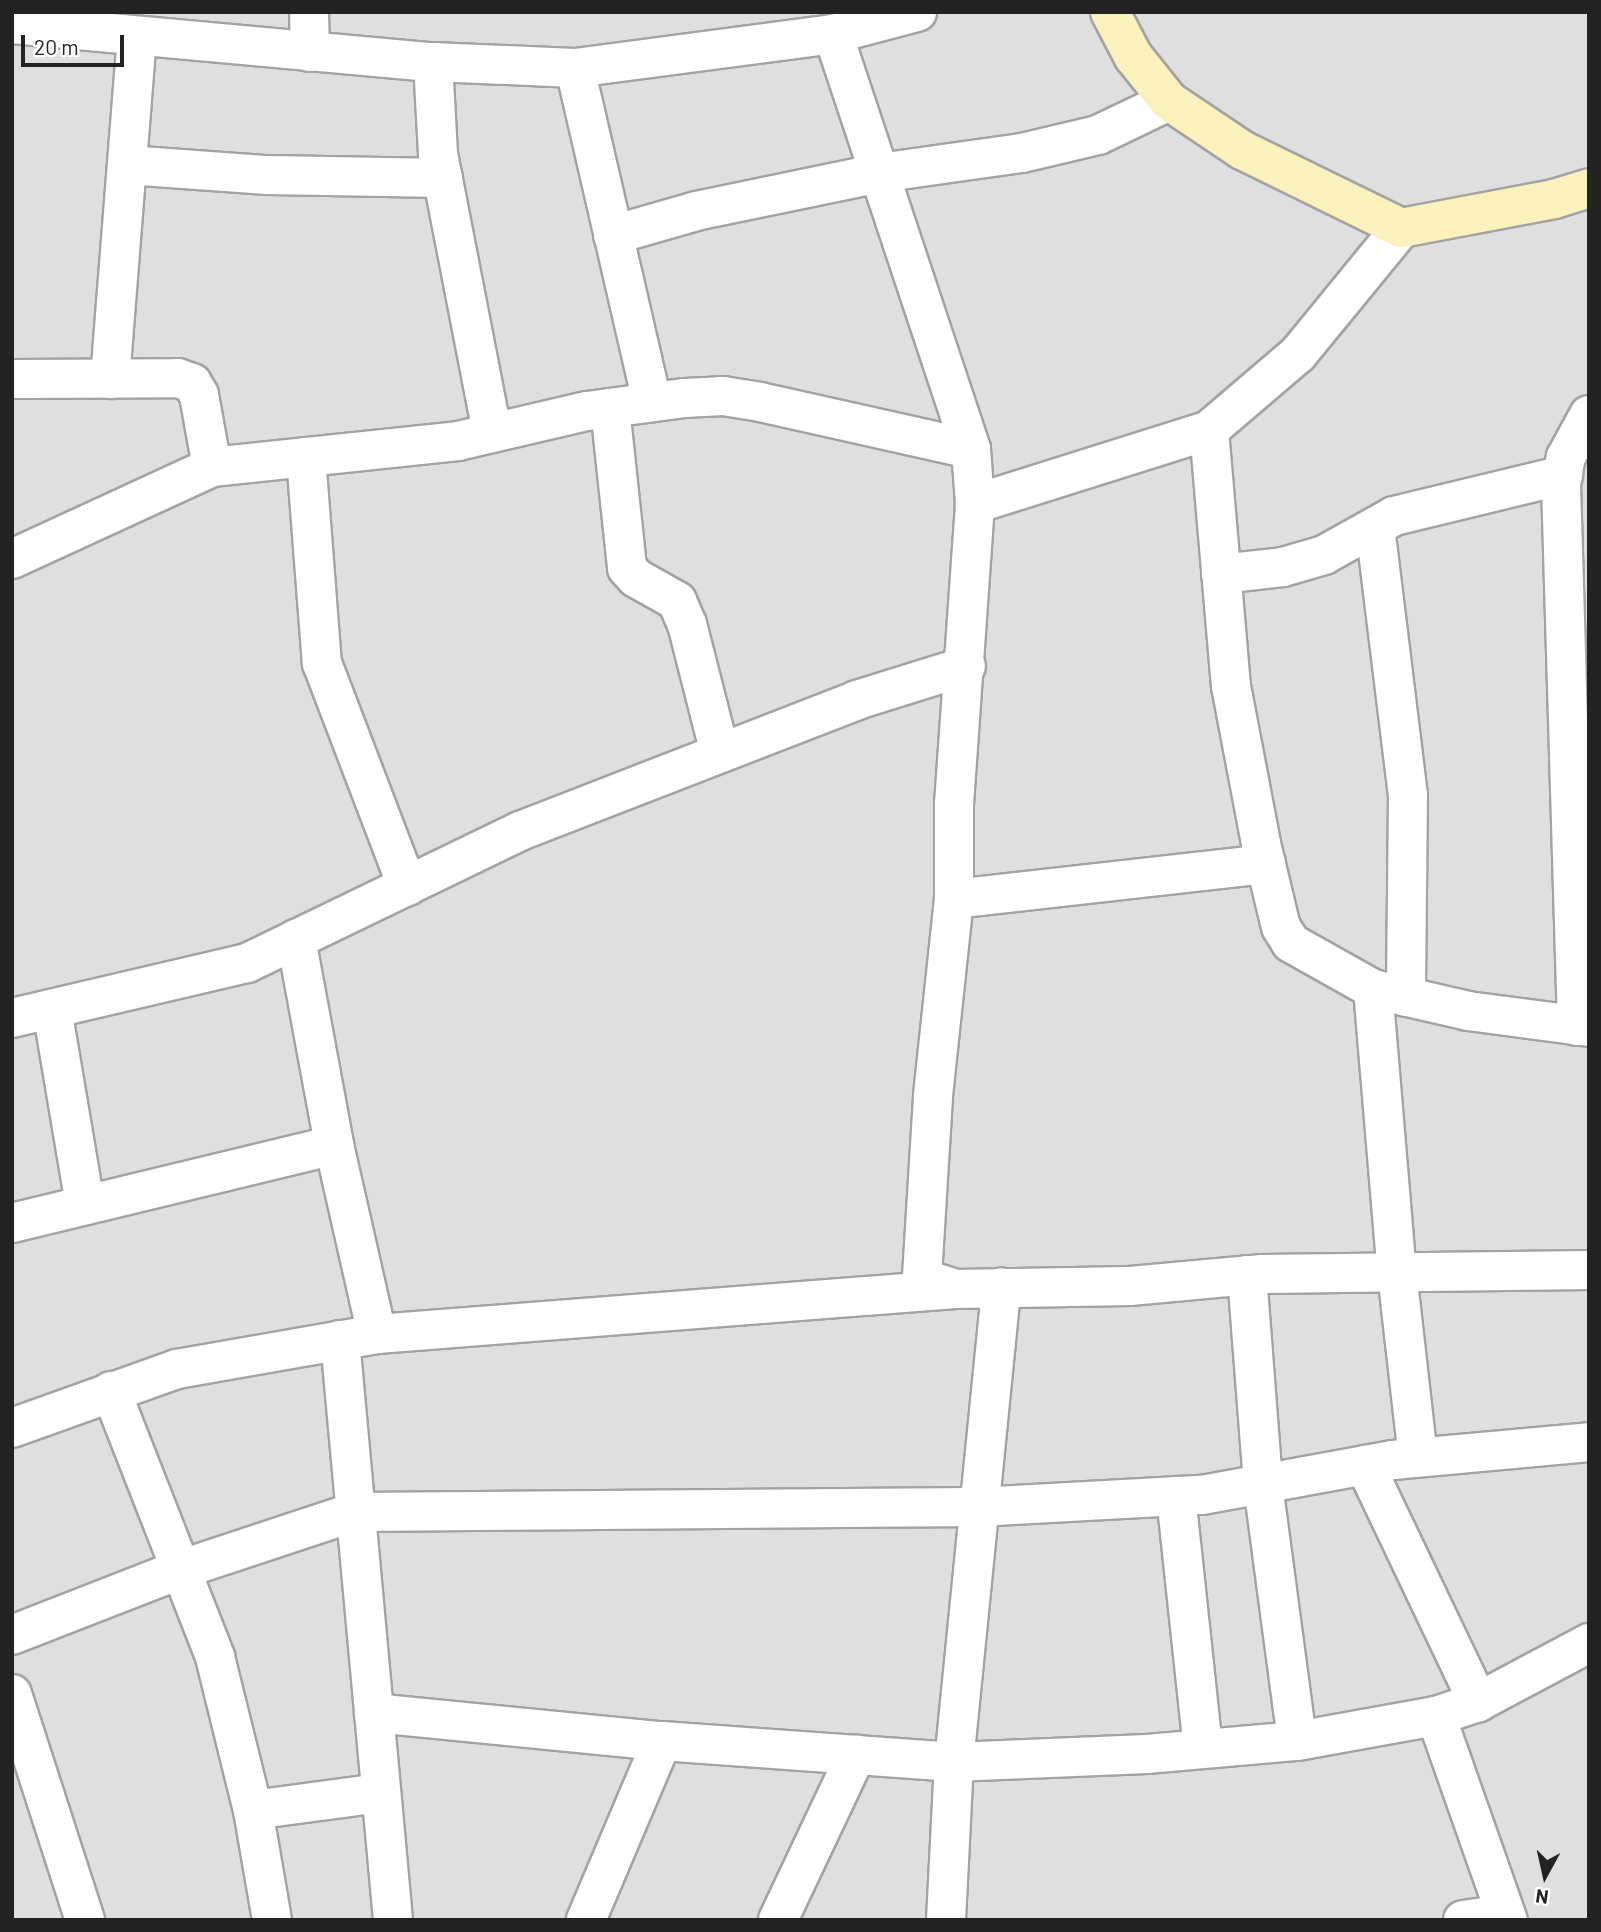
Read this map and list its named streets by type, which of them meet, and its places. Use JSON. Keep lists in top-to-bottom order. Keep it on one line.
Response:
{"scale_bar":"20 m","north":"bottom"}
